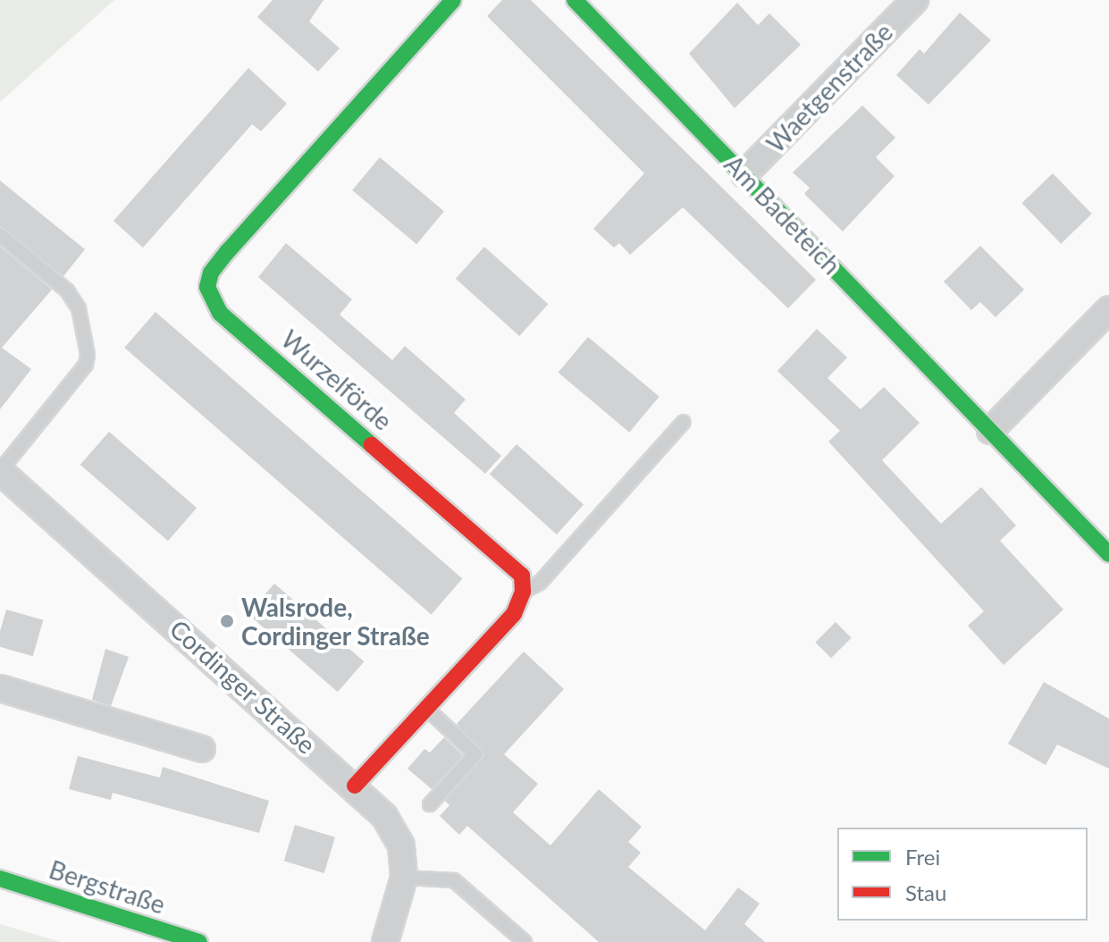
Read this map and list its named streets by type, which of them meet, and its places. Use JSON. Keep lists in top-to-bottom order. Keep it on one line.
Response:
{"streets":{"street":["Waetgenstraße","Am Badeteich","Wurzelförde","Cordinger Straße","Bergstraße"]},"crossings":[["Waetgenstraße","Am Badeteich"]],"places":["Walsrode, Cordinger Straße"],"legend":["Frei","Stau"]}
